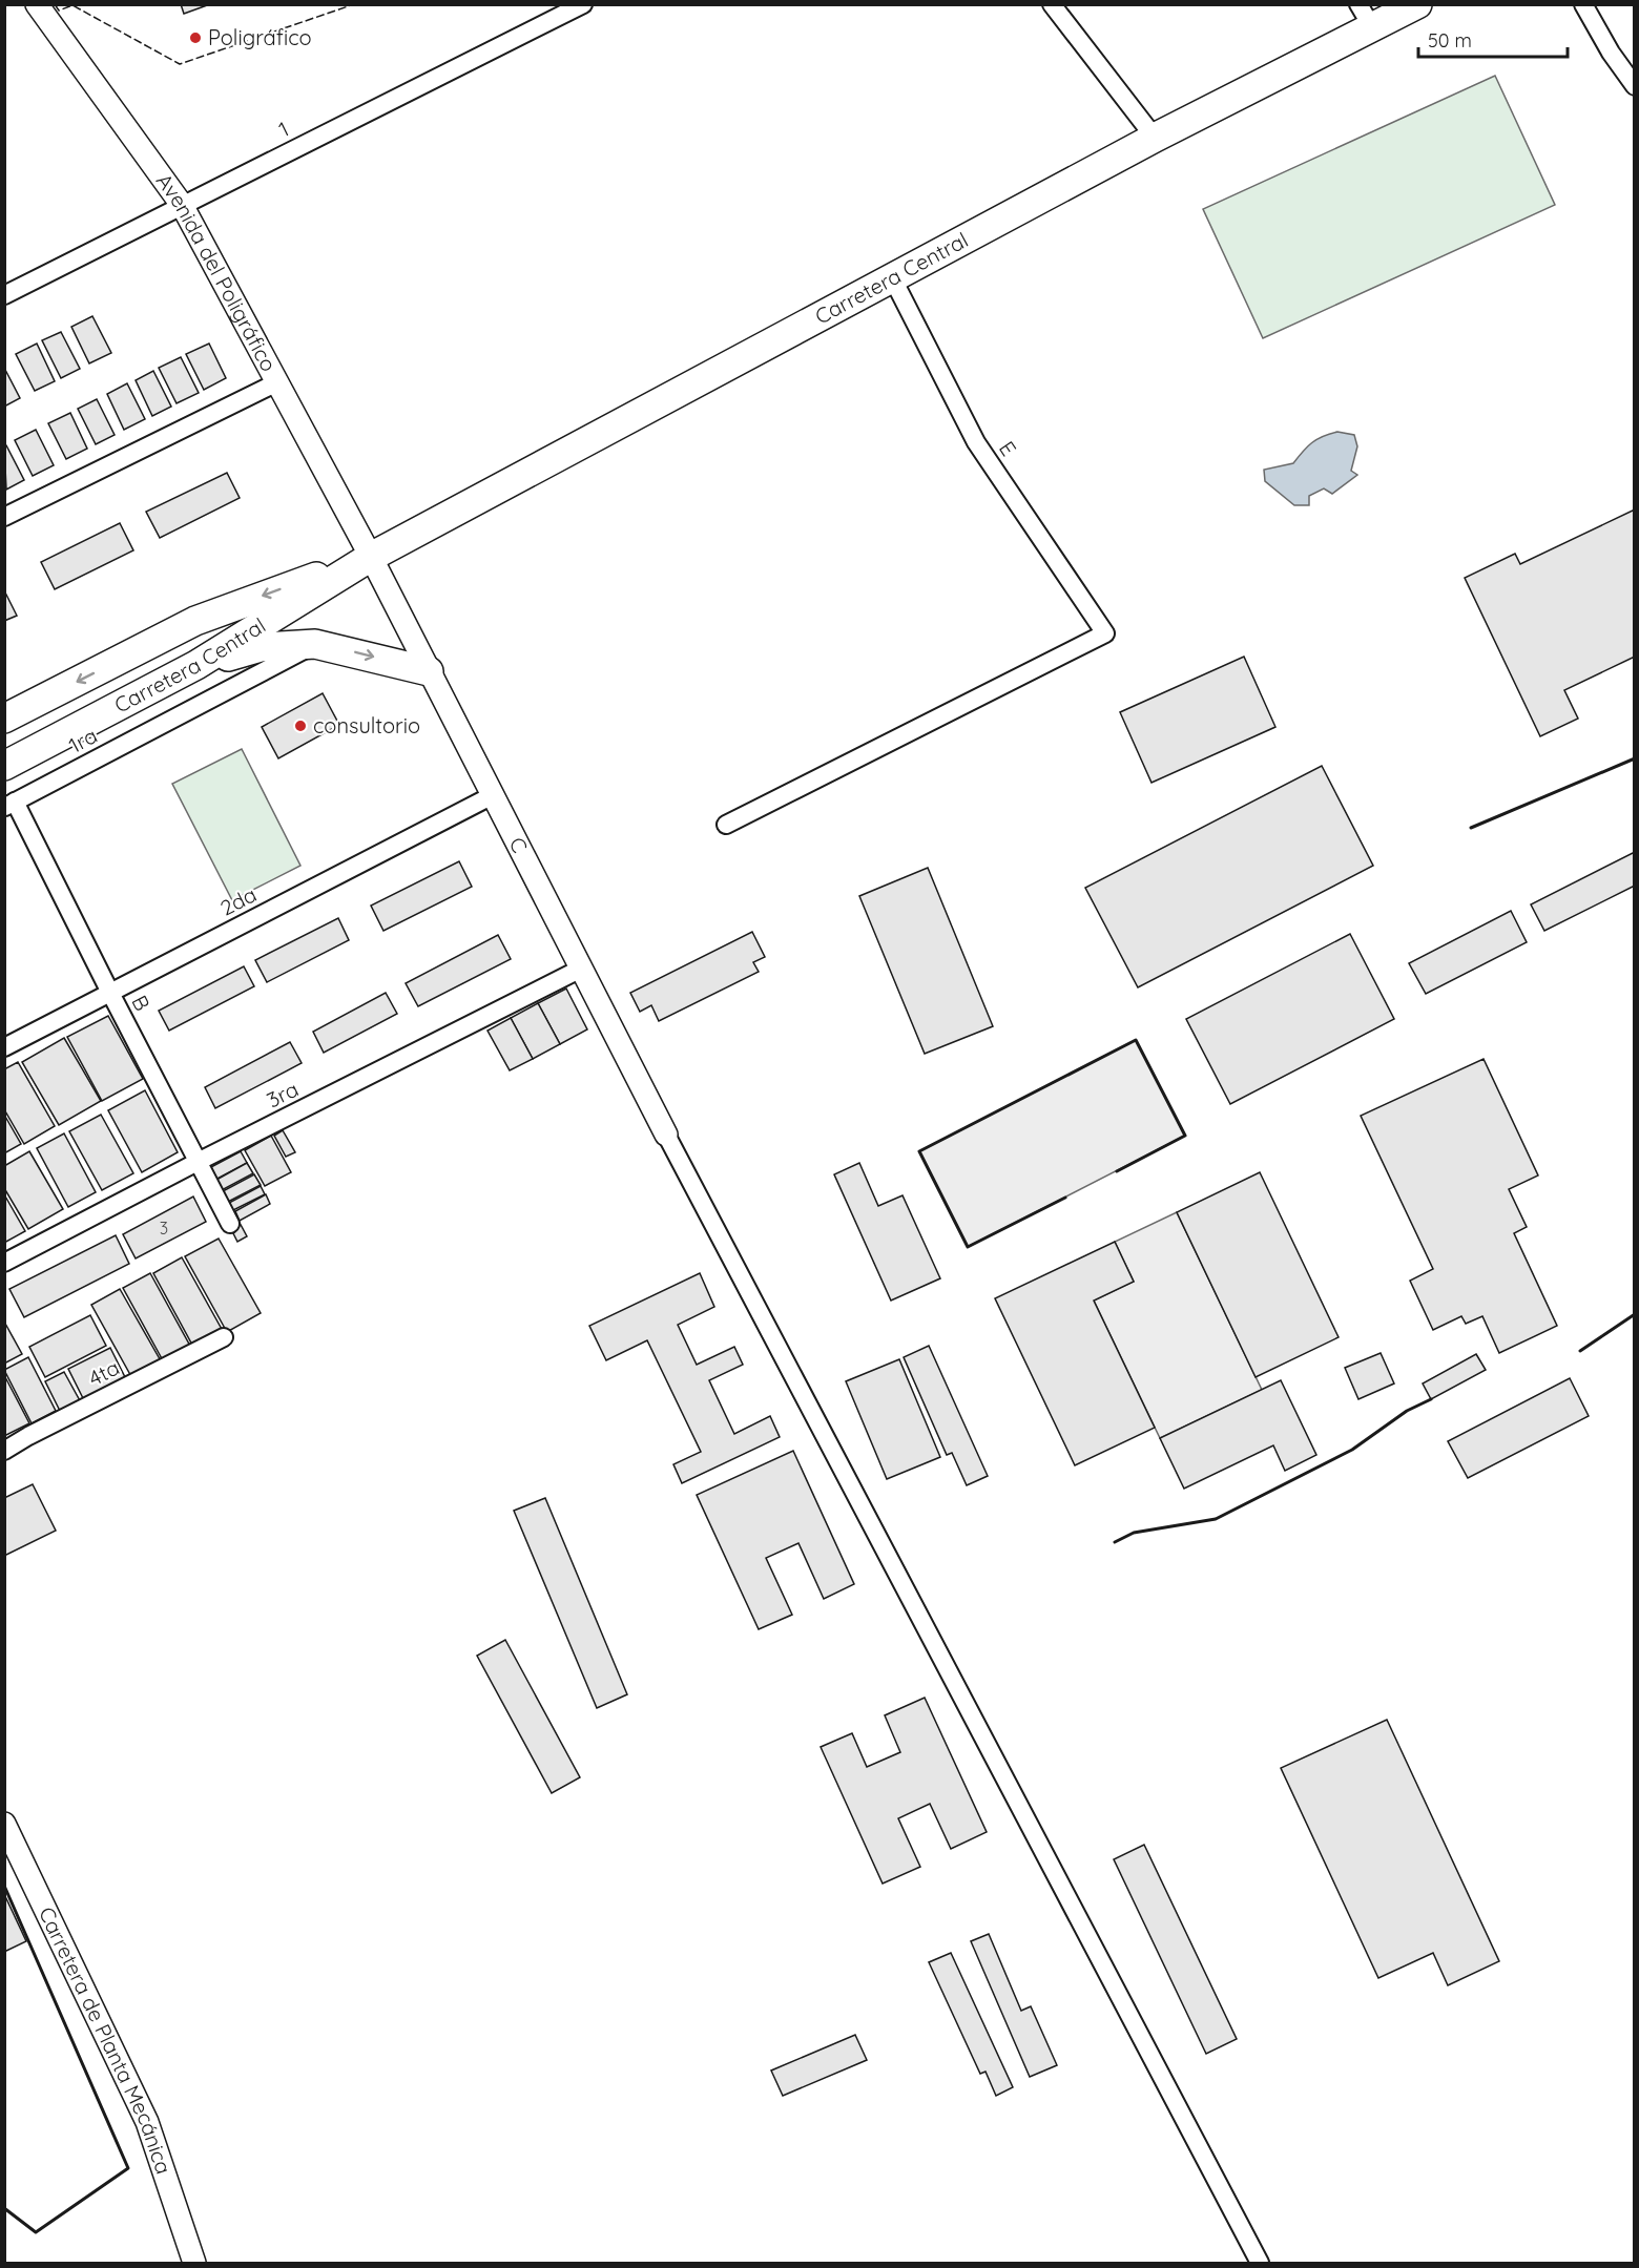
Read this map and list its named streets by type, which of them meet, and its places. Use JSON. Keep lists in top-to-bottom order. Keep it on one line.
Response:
{"streets":{"main road":["Carretera Central"],"street":["1","Avenida del Poligráfico","E","1ra","C","2da","B","3ra","4ta","Carretera de Planta Mecánica"]},"crossings":[["1","Avenida del Poligráfico"],["Avenida del Poligráfico","Carretera Central"],["Avenida del Poligráfico","C"],["Carretera Central","E"],["Carretera Central","C"],["1ra","B"],["C","2da"],["C","3ra"],["2da","B"],["B","3ra"]],"places":["Poligráfico","consultorio"],"house_numbers":["3"],"scale_bar":"50 m"}
